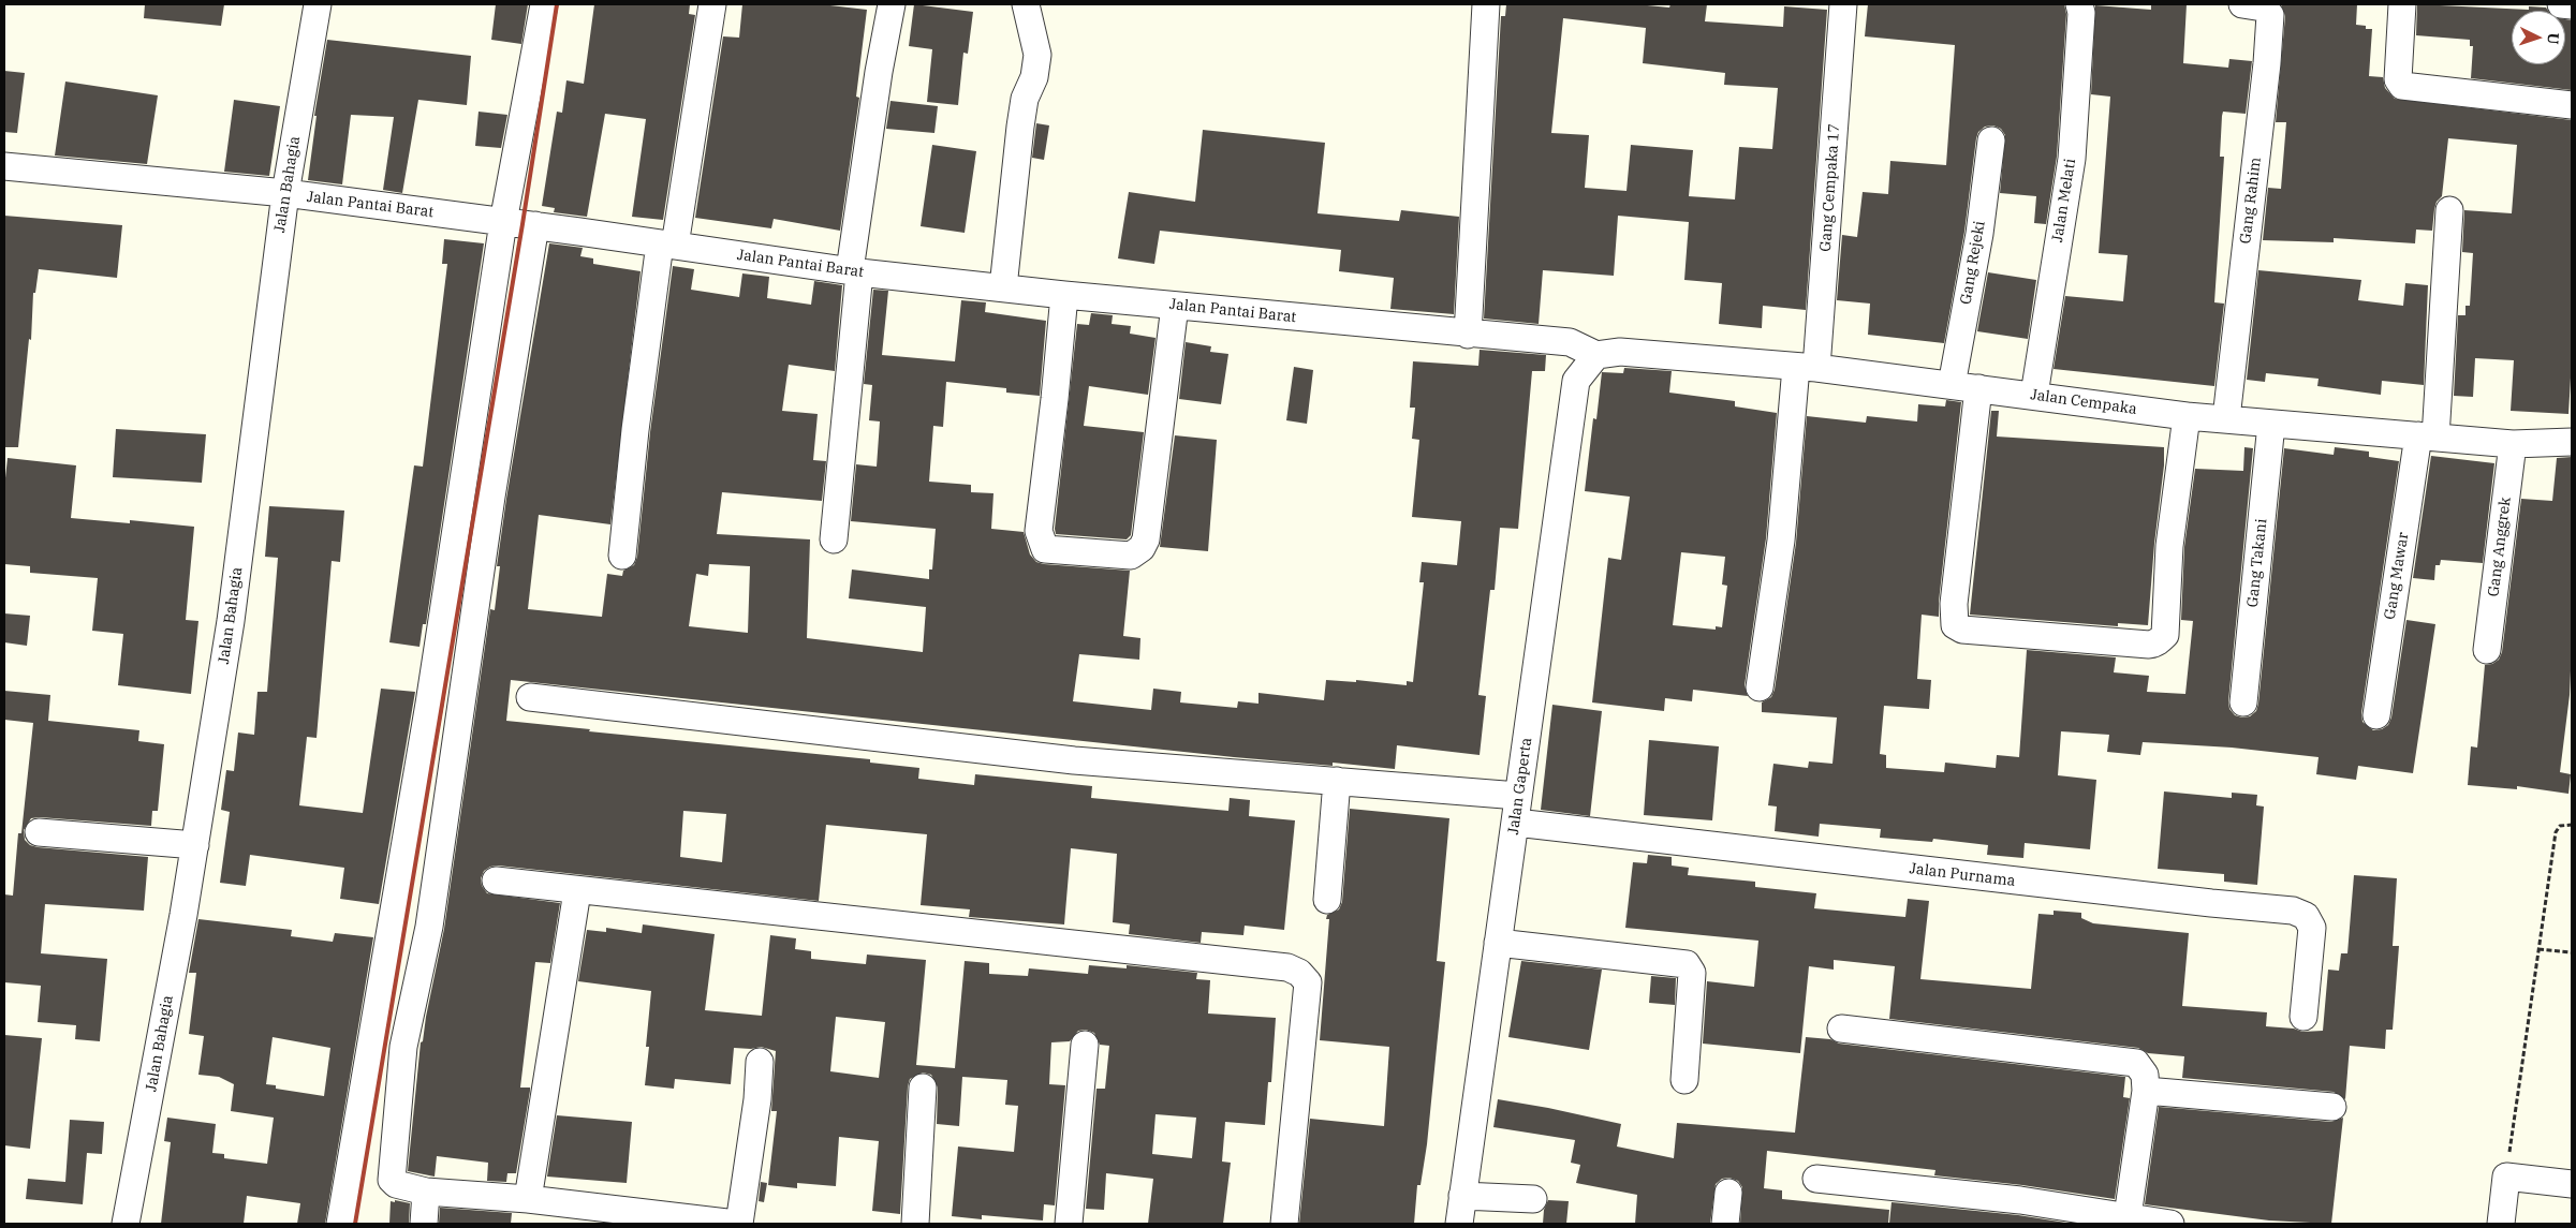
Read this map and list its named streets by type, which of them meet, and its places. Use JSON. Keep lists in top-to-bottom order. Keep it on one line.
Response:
{"streets":{"street":["Jalan Bahagia","Gang Cempaka 17","Jalan Melati","Gang Rahim","Jalan Pantai Barat","Gang Rejeki","Jalan Cempaka","Gang Anggrek","Gang Takani","Gang Mawar","Jalan Gaperta","Jalan Purnama"]},"crossings":[["Jalan Bahagia","Jalan Pantai Barat"],["Gang Cempaka 17","Jalan Cempaka"],["Jalan Melati","Jalan Cempaka"],["Gang Rahim","Jalan Cempaka"],["Jalan Pantai Barat","Jalan Cempaka"],["Jalan Pantai Barat","Jalan Gaperta"],["Gang Rejeki","Jalan Cempaka"],["Jalan Cempaka","Gang Anggrek"],["Jalan Cempaka","Gang Takani"],["Jalan Cempaka","Gang Mawar"],["Jalan Cempaka","Jalan Gaperta"],["Jalan Gaperta","Jalan Purnama"]],"north":"right"}
